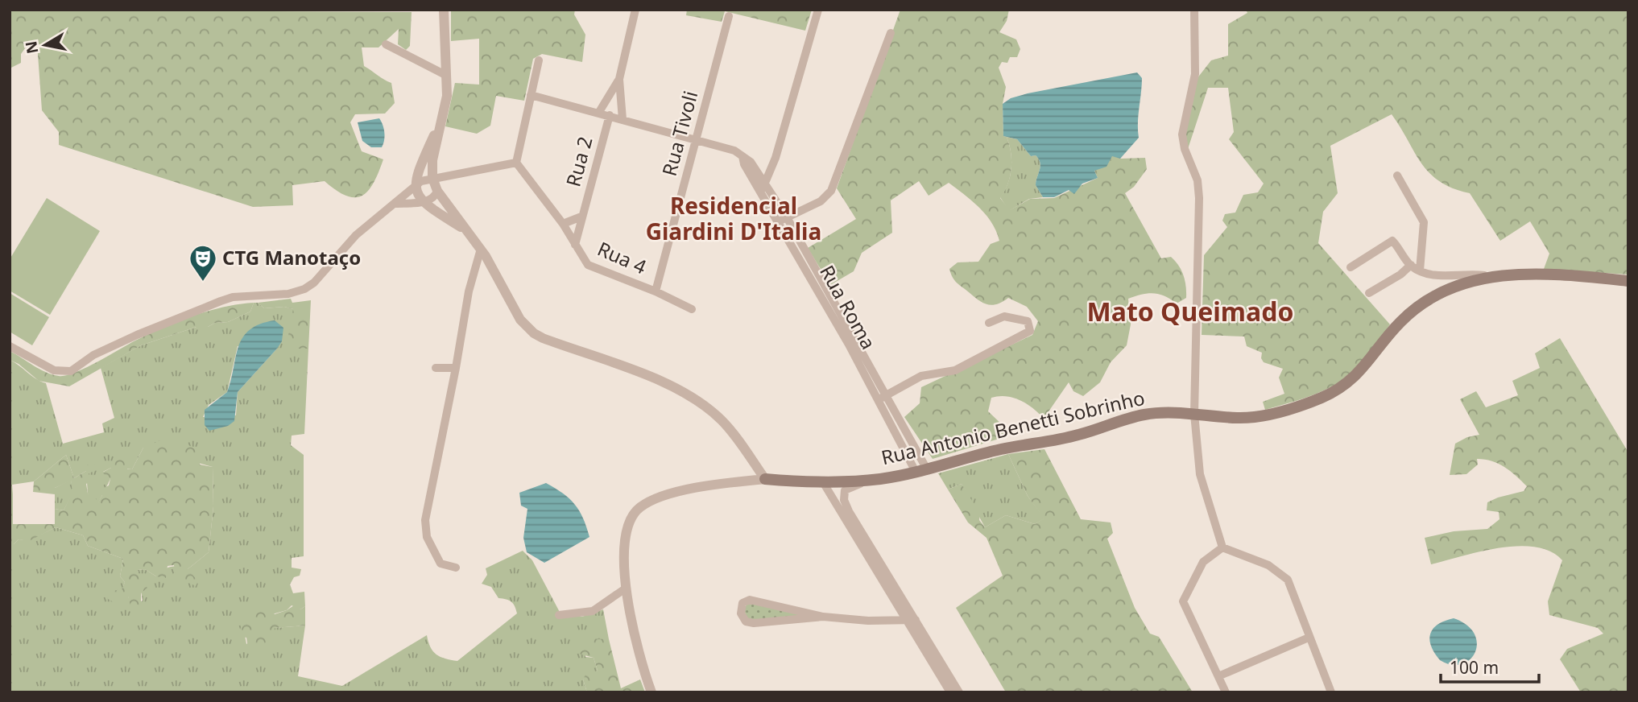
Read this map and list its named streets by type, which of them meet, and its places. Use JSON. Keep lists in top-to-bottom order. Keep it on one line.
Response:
{"streets":{"main road":["Rua Antonio Benetti Sobrinho"],"street":["Rua Tivoli","Rua 2","Rua 4","Rua Roma"]},"crossings":[["Rua Tivoli","Rua 4"],["Rua Tivoli","Rua Roma"],["Rua 2","Rua 4"],["Rua Roma","Rua Antonio Benetti Sobrinho"]],"districts":["Residencial Giardini D'Italia","Mato Queimado"],"places":{"theatre":["CTG Manotaço"]},"scale_bar":"100 m","north":"left"}
